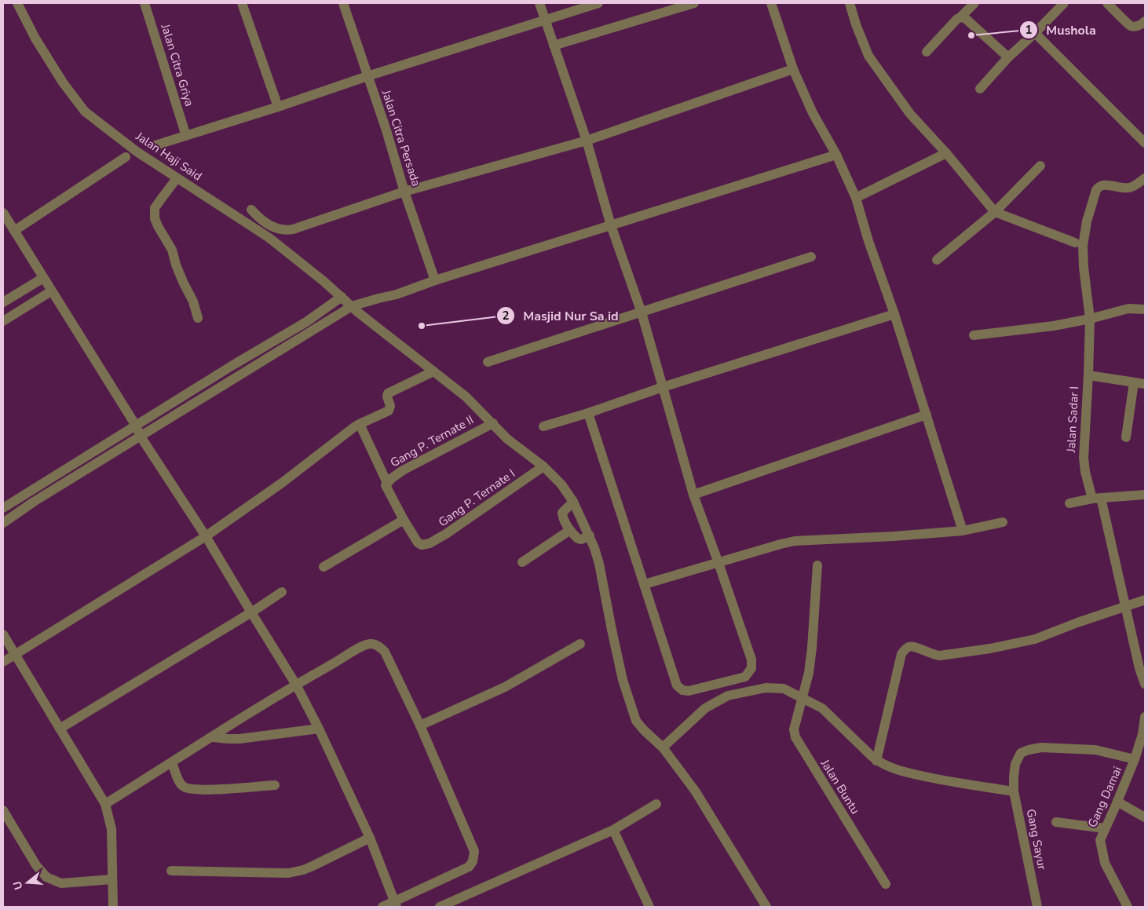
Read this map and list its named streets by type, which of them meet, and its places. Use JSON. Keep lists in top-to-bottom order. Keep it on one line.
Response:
{"streets":{"street":["Jalan Citra Griya","Jalan Citra Persada","Jalan Haji Said","Jalan Sadar I","Gang P. Ternate II","Gang P. Ternate I","Jalan Buntu","Gang Damai","Gang Sayur"]},"crossings":[["Jalan Haji Said","Gang P. Ternate II"],["Jalan Haji Said","Gang P. Ternate I"],["Gang Damai","Gang Sayur"]],"places":["Mushola","Masjid Nur Sa id"],"north":"left"}
